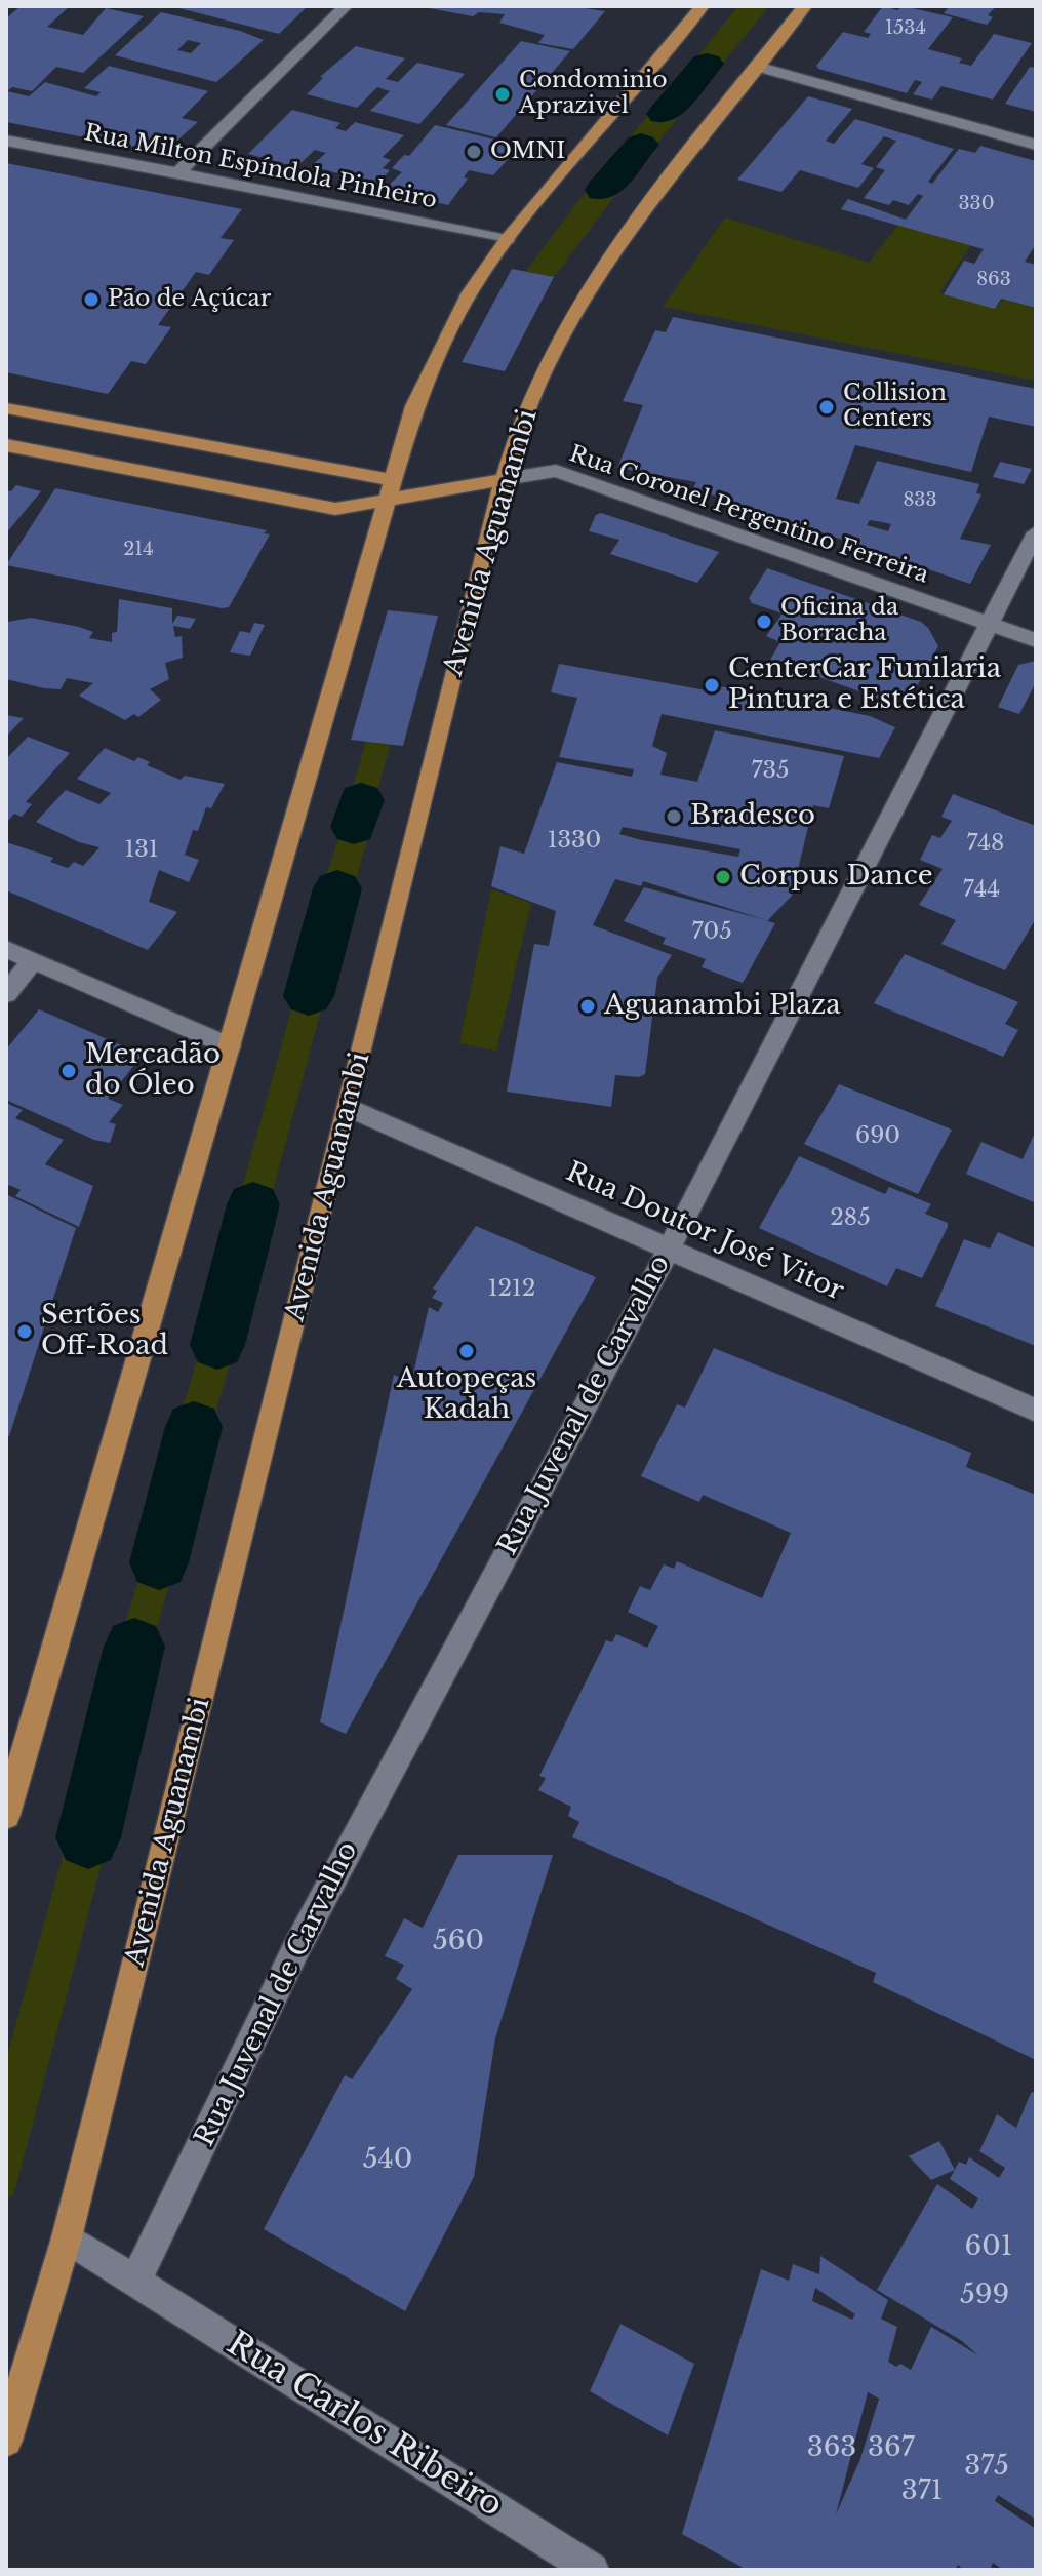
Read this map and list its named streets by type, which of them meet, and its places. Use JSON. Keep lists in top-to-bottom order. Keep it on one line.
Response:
{"streets":{"main road":["Rua Coronel Pergentino Ferreira","Avenida Aguanambi"],"street":["Rua Milton Espíndola Pinheiro","Rua Doutor José Vitor","Rua Juvenal de Carvalho","Rua Carlos Ribeiro"]},"crossings":[["Rua Coronel Pergentino Ferreira","Avenida Aguanambi"],["Rua Coronel Pergentino Ferreira","Rua Juvenal de Carvalho"],["Avenida Aguanambi","Rua Doutor José Vitor"],["Avenida Aguanambi","Rua Carlos Ribeiro"],["Rua Doutor José Vitor","Rua Juvenal de Carvalho"],["Rua Juvenal de Carvalho","Rua Carlos Ribeiro"]],"places":["Condominio Aprazivel","OMNI","Pão de Açúcar","Collision Centers","Oficina da Borracha","CenterCar Funilaria Pintura e Estética","Bradesco","Corpus Dance","Aguanambi Plaza","Mercadão do Óleo","Sertões Off-Road","Autopeças Kadah"],"house_numbers":["1534","330","863","833","214","735","1330","748","131","744","705","690","285","1212","560","540","601","599","363","367","375","371"]}
